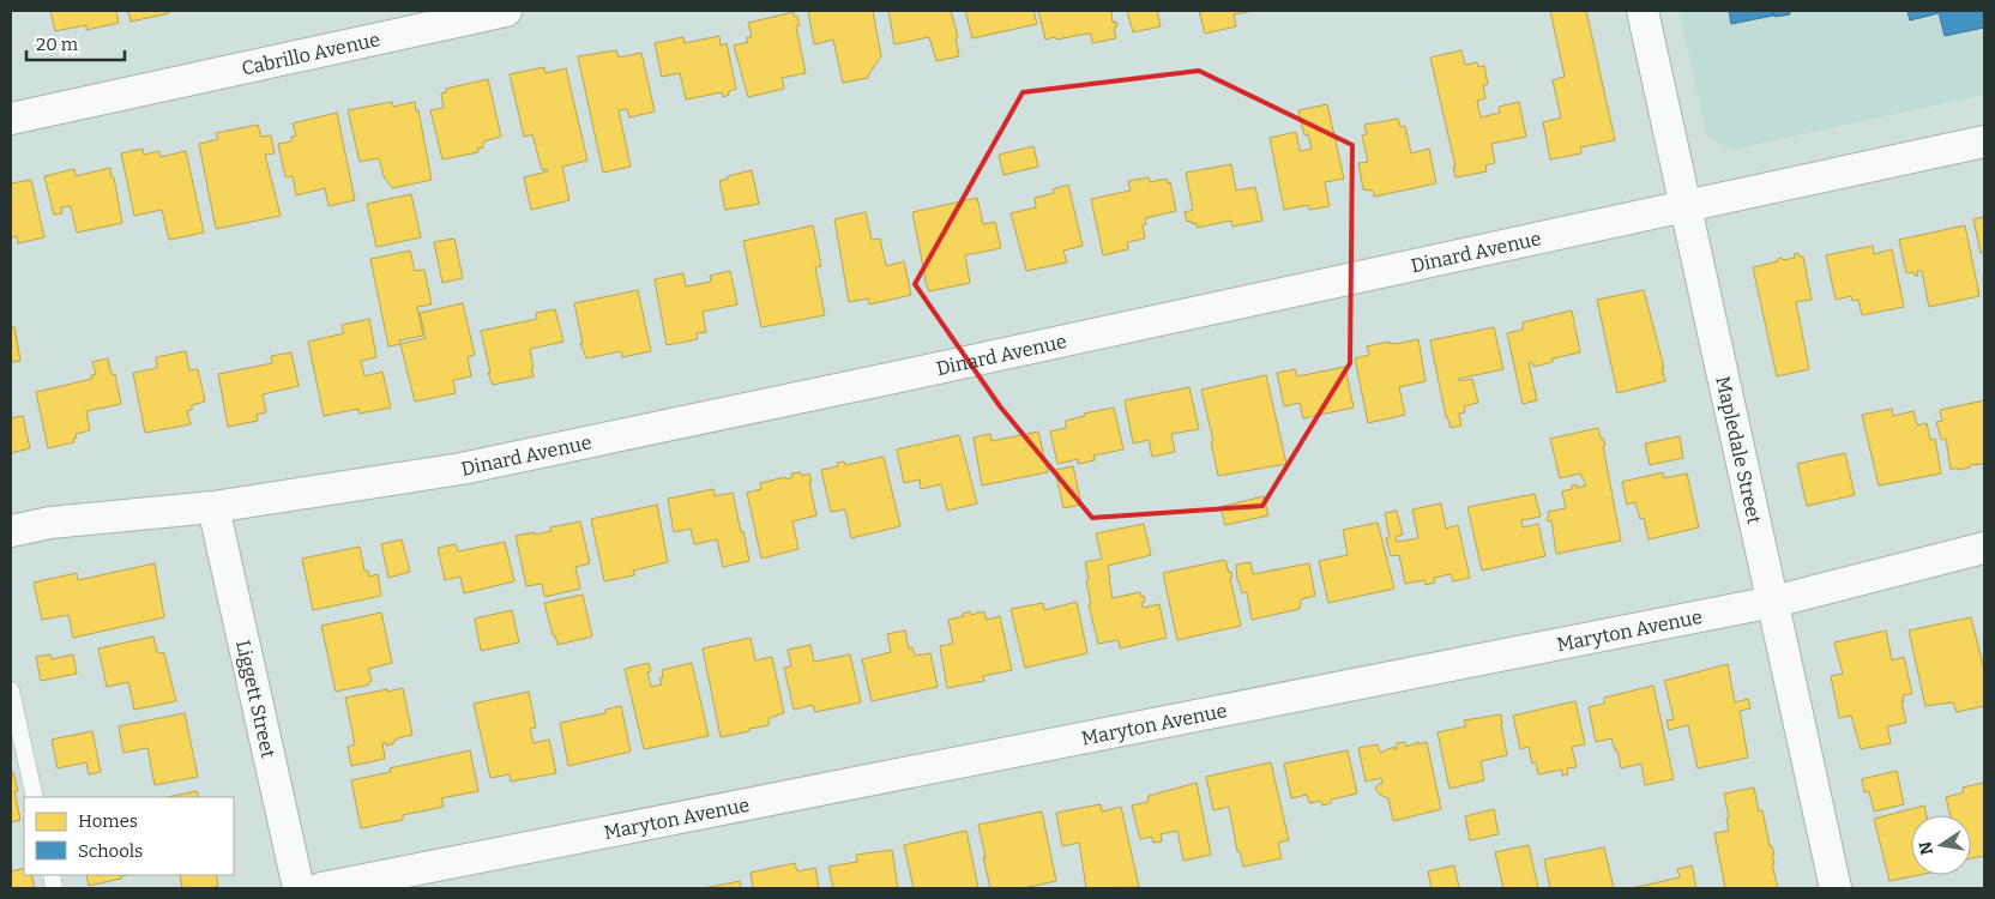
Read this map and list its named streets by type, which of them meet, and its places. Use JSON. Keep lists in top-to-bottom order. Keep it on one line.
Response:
{"streets":{"street":["Cabrillo Avenue","Dinard Avenue","Mapledale Street","Maryton Avenue","Liggett Street"]},"crossings":[["Dinard Avenue","Mapledale Street"],["Dinard Avenue","Liggett Street"],["Mapledale Street","Maryton Avenue"]],"legend":["Homes","Schools"],"scale_bar":"20 m","north":"left"}
